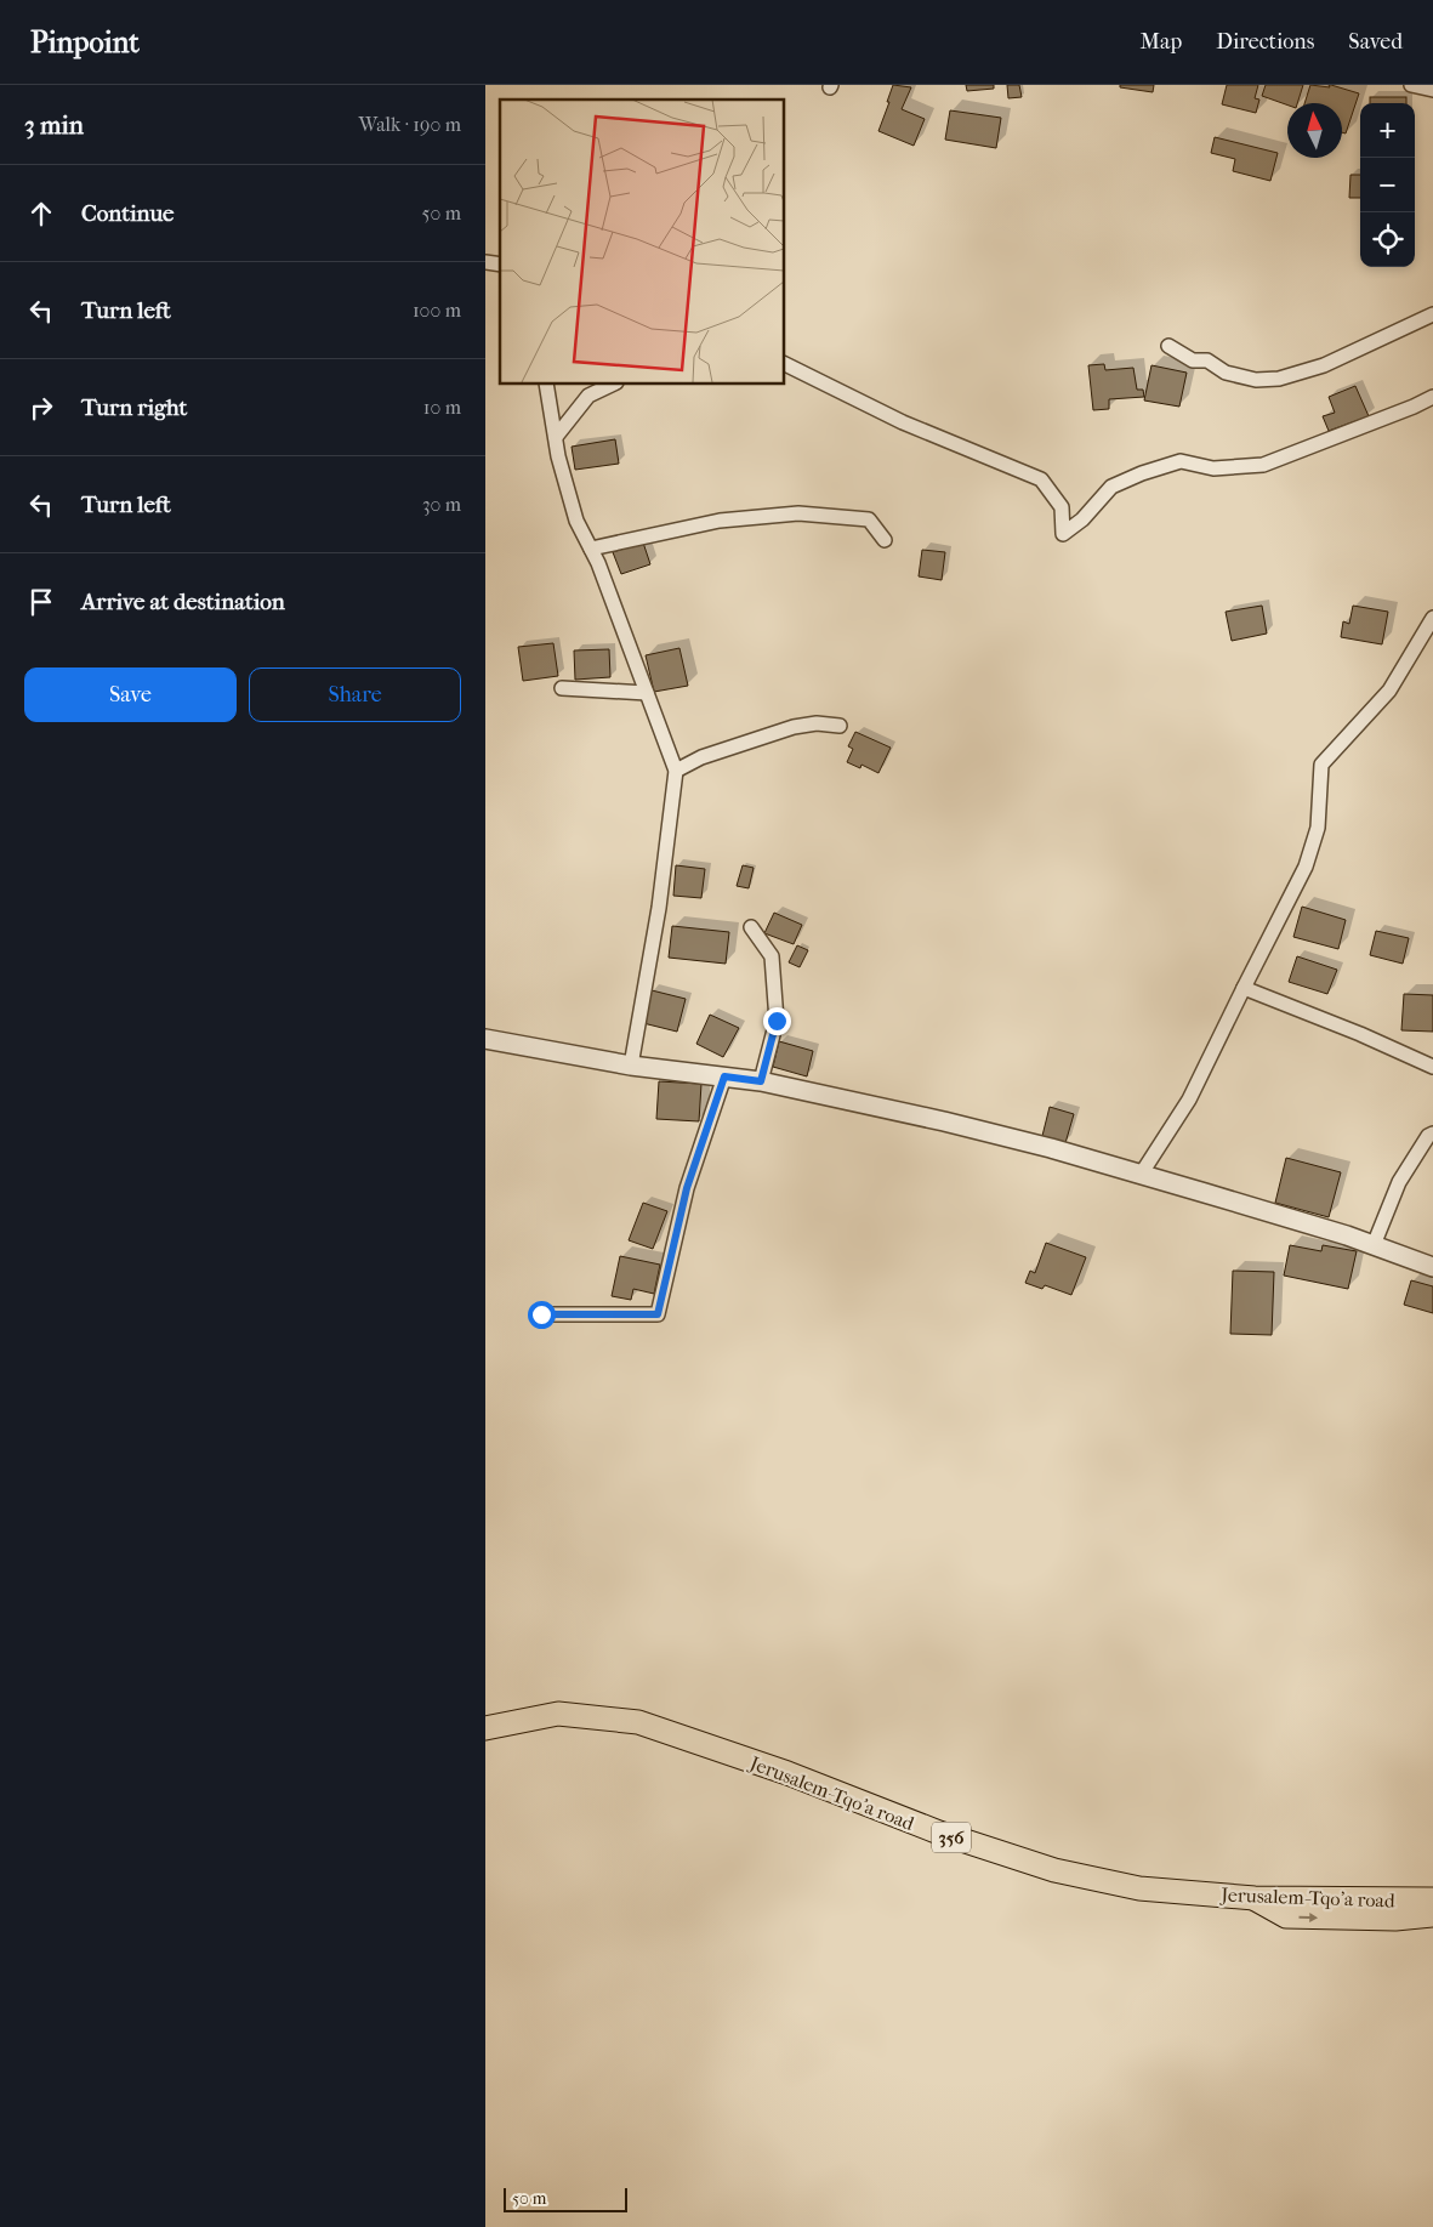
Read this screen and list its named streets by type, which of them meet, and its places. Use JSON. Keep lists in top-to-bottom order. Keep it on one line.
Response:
{"streets":{"main road":["Jerusalem-Tqo'a road","356"]},"scale_bar":"50 m","north":"top","page":{"header":"Pinpoint","nav":["Map","Directions","Saved"],"heading":["3 min","Walk · 190 m"],"map_buttons":["+","−"],"list":[["Continue","50 m"],["Turn left","100 m"],["Turn right","10 m"],["Turn left","30 m"],"Arrive at destination"],"buttons":["Save","Share"],"scale":"50 m"}}
